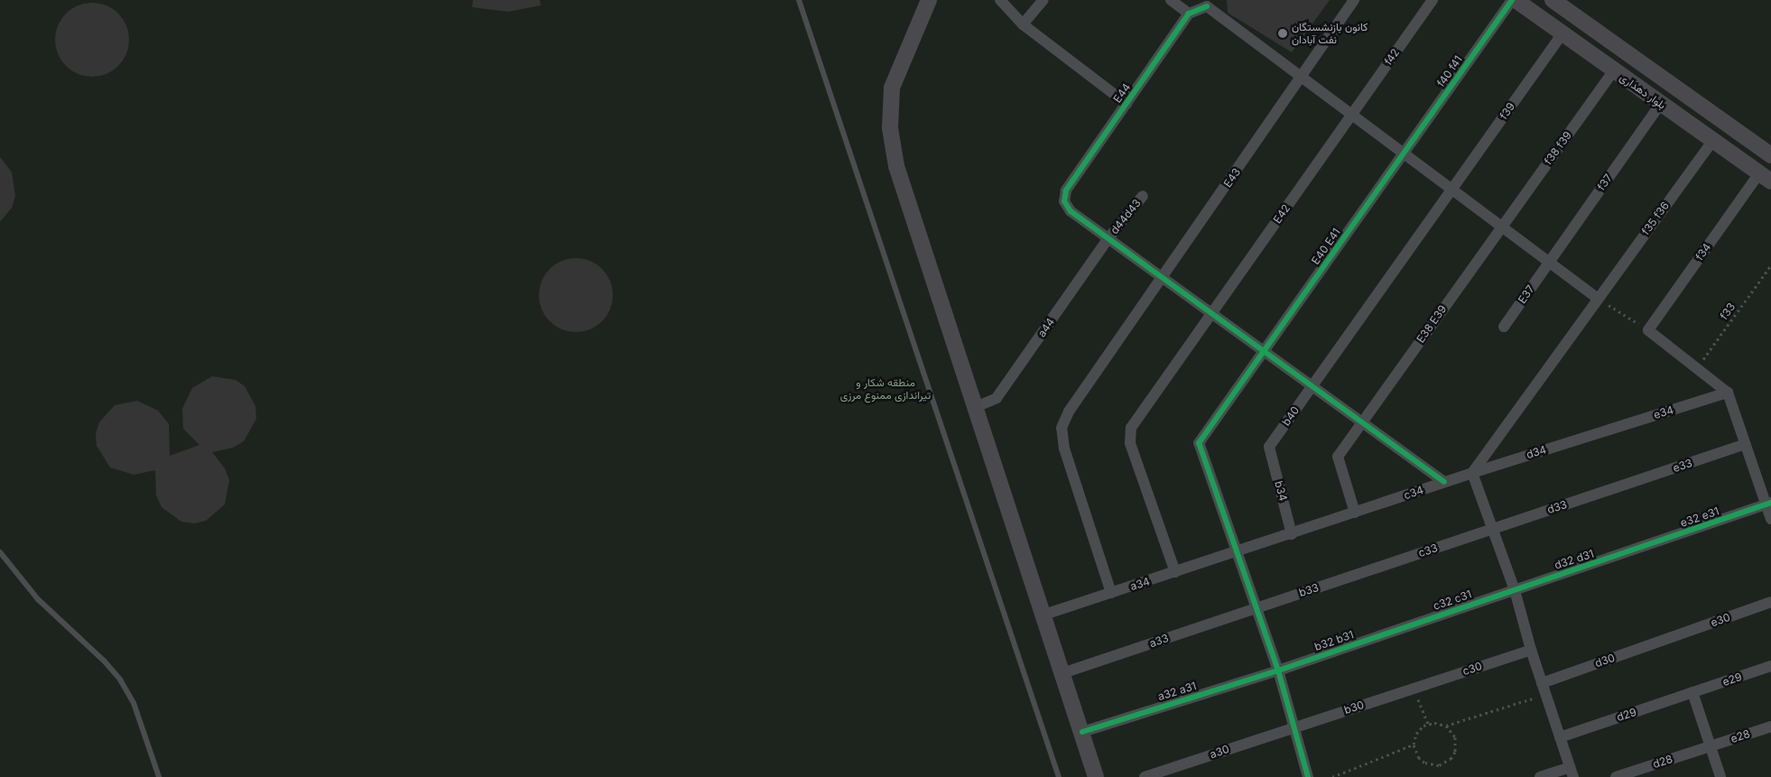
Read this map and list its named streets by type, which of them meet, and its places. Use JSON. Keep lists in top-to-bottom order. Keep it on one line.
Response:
{"streets":{"main road":["بلوار دهداری"],"street":["f42","f40 f41","E44","f39","f38 f39","E43","f37","E42","d44d43","f35 f36","E40 E41","f34","E37","E38 E39","a44","e34","b40","d34","e33","b34","c34","d33","e32 e31","c33","d32 d31","a34","b33","c32 c31","e30","a33","b32 b31","d30","c30","e29","a32 a31","b30","d29","e28","a30","d28"],"path":["f33"]},"crossings":[["f42","E42"],["f40 f41","E40 E41"],["بلوار دهداری","f39"],["بلوار دهداری","f38 f39"],["بلوار دهداری","f37"],["بلوار دهداری","f35 f36"],["بلوار دهداری","f34"],["E44","d44d43"],["E44","a44"],["f39","b40"],["f38 f39","E38 E39"],["E43","a34"],["f37","E37"],["E42","a34"],["d44d43","a44"],["f35 f36","d34"],["f35 f36","c34"],["E40 E41","a34"],["E38 E39","c34"],["e34","d34"],["b40","b34"],["d34","c34"],["e33","d33"],["d33","c33"],["e32 e31","d32 d31"],["c33","b33"],["d32 d31","c32 c31"],["b33","a33"],["c32 c31","b32 b31"],["e30","d30"],["b32 b31","a32 a31"],["c30","b30"],["e29","d29"],["b30","a30"],["e28","d28"]],"parks":["منطقه شکار و تیراندازی ممنوع مرزی"],"places":["کانون بازنشستگان نفت آبادان"]}
